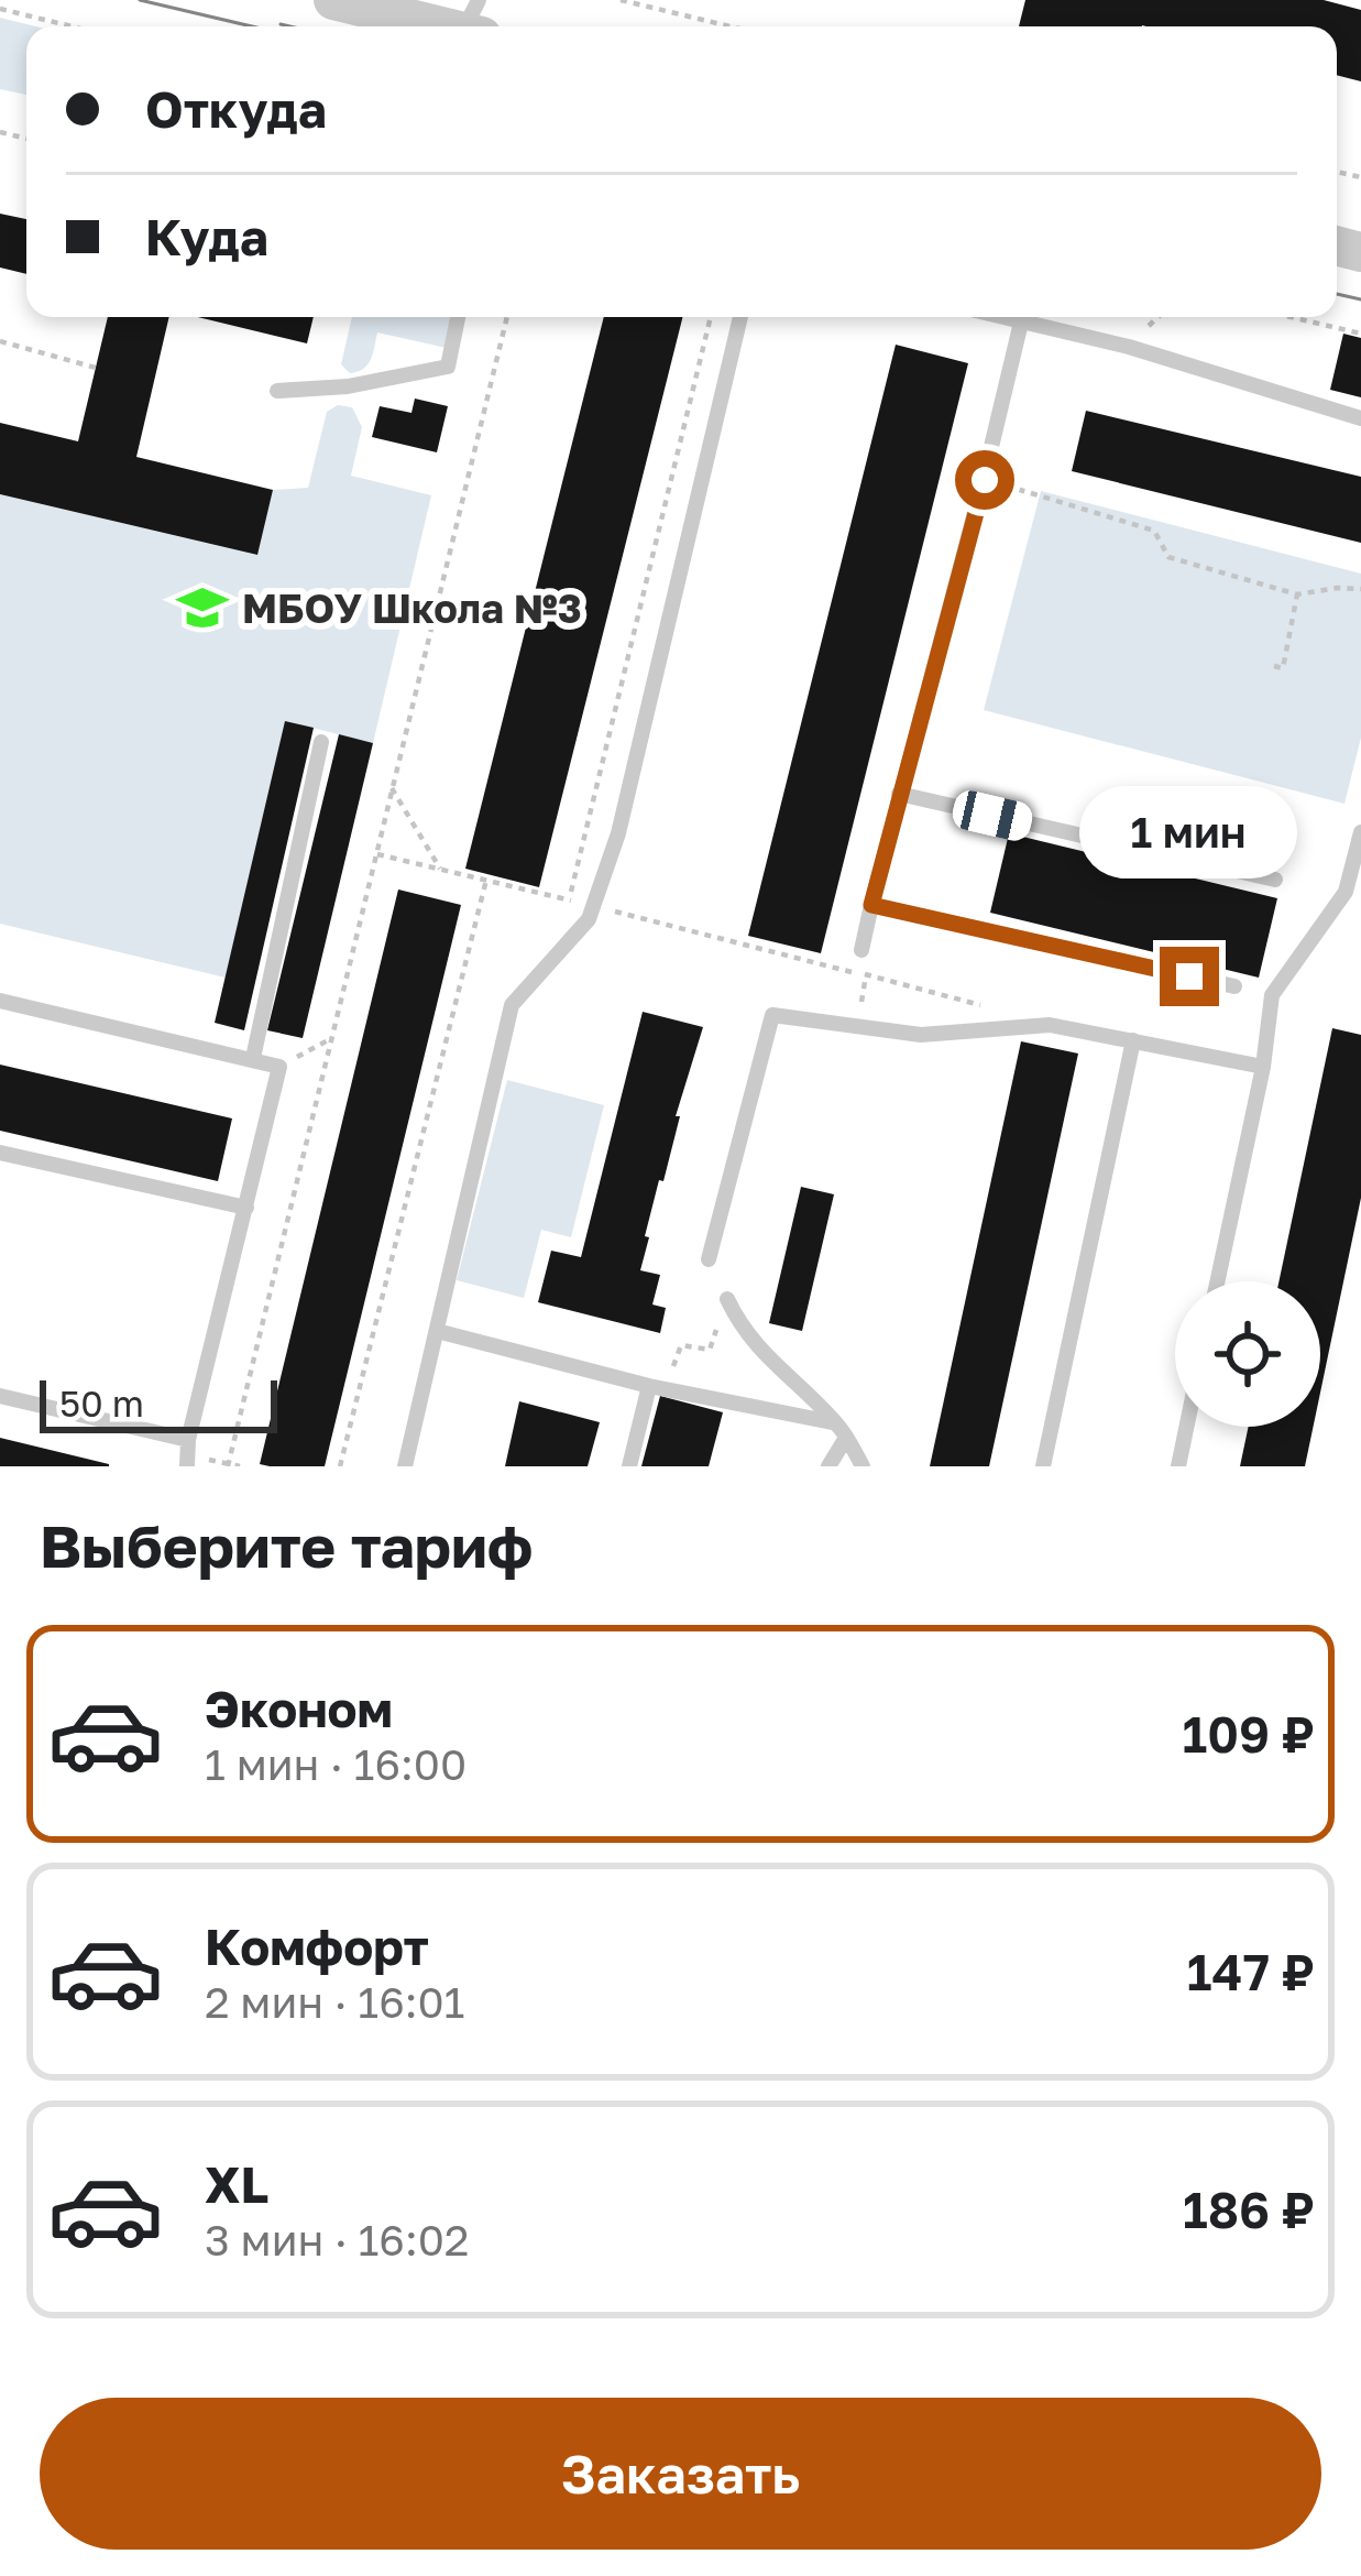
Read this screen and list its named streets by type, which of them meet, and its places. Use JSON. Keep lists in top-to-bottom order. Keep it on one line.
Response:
{"places":{"school or university":["МБОУ Школа №3"]},"scale_bar":"50 m","page":{"banner":["Откуда","Куда"],"bubble":"1 мин","scale":"50 m","heading":"Выберите тариф","list":[{"name":"Эконом","note":"1 мин · 16:00","value":"109 ₽"},{"name":"Комфорт","note":"2 мин · 16:01","value":"147 ₽"},{"name":"XL","note":"3 мин · 16:02","value":"186 ₽"}],"buttons":"Заказать"}}
